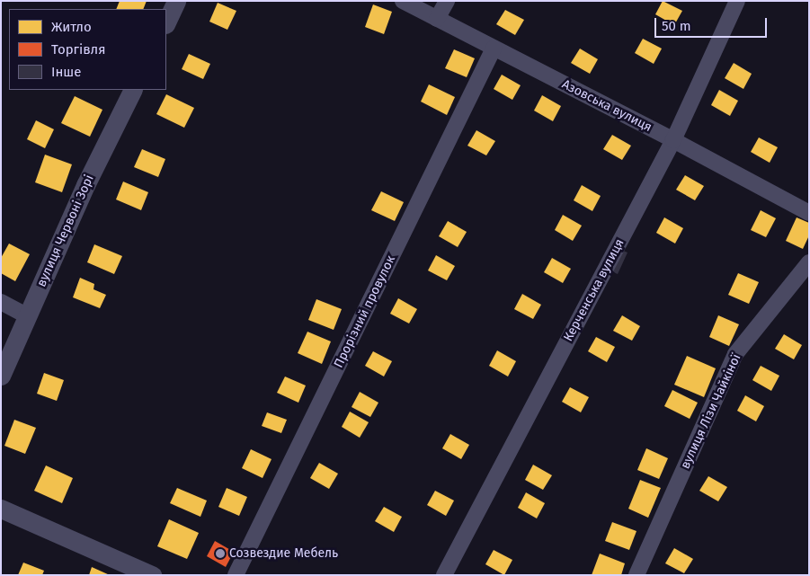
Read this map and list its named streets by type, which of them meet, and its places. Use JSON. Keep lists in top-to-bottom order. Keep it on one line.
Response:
{"streets":{"street":["Азовська вулиця","вулиця Червоні Зорі","Керченська вулиця","Прорізний провулок","вулиця Лізи Чайкіної"]},"crossings":[["Азовська вулиця","Керченська вулиця"],["Азовська вулиця","Прорізний провулок"]],"places":["Созвездие Мебель"],"legend":["Житло","Торгівля","Інше"],"scale_bar":"50 m"}
